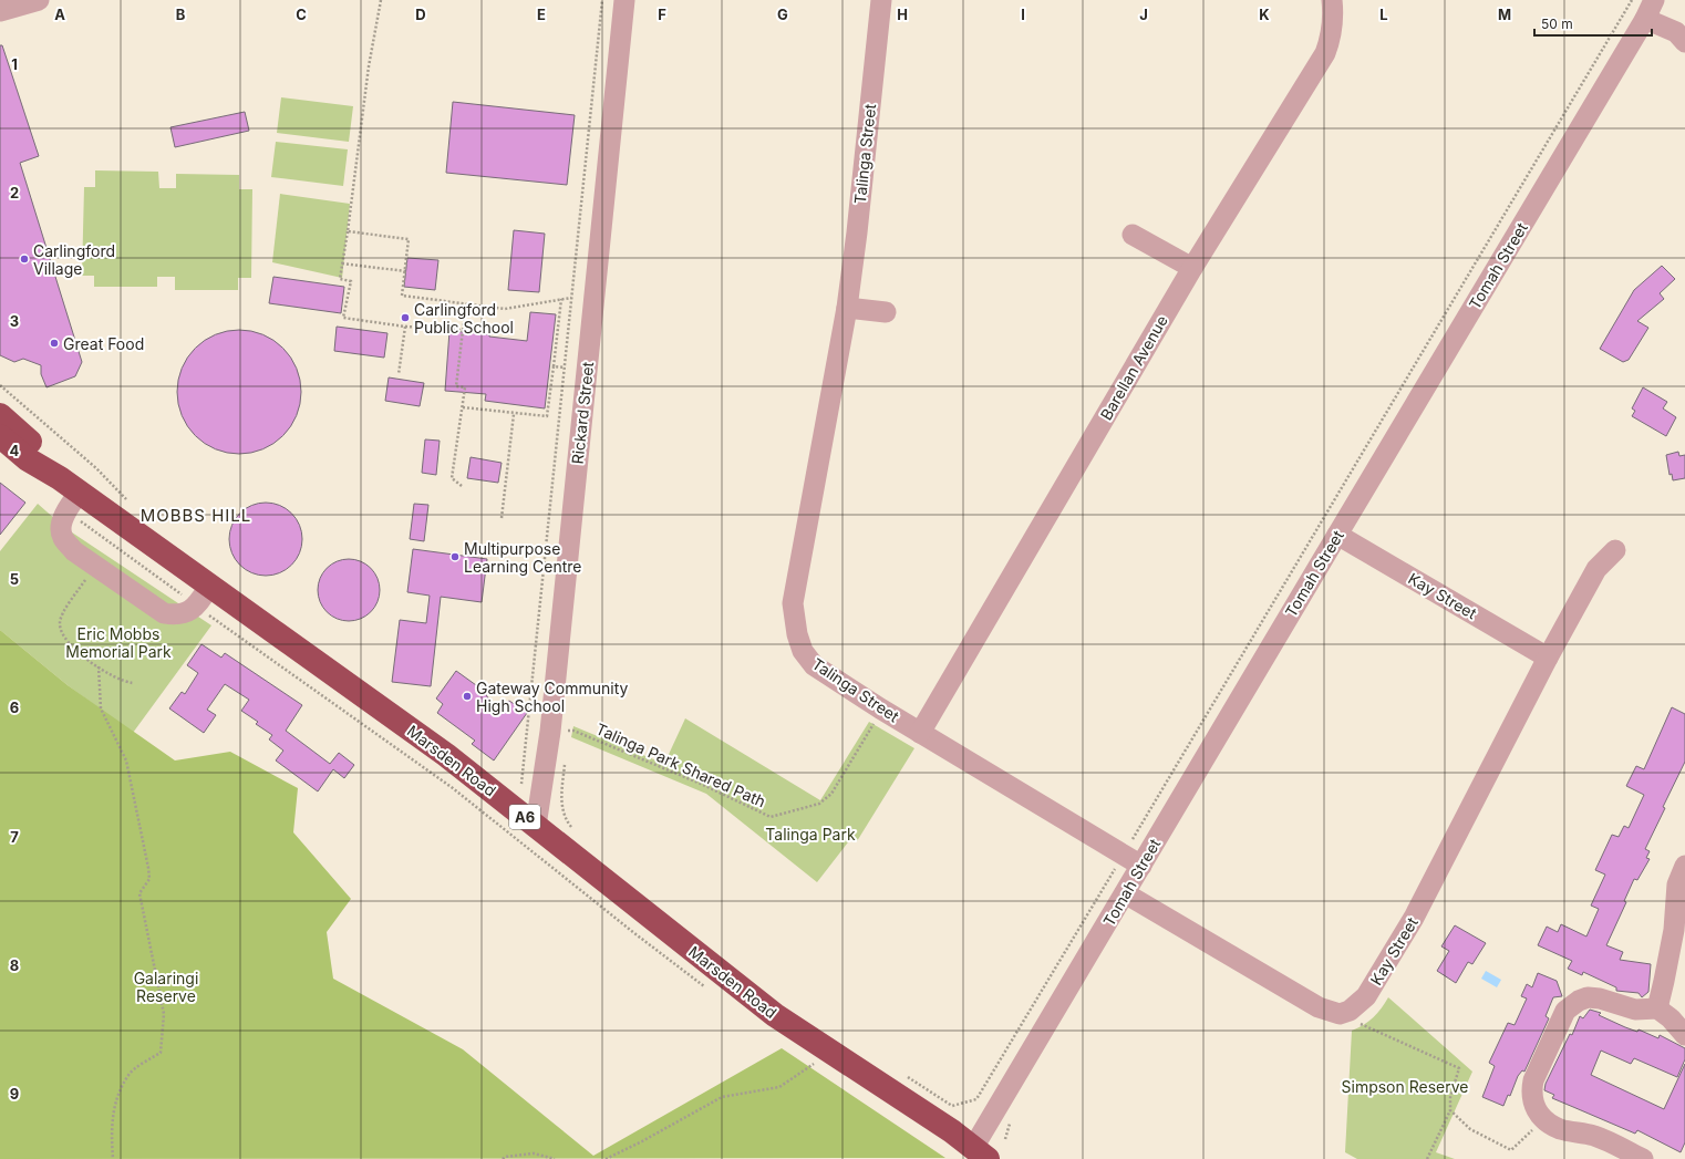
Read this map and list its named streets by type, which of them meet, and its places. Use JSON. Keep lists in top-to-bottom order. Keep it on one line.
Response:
{"streets":{"highway":["Marsden Road","A6"],"street":["Talinga Street","Tomah Street","Barellan Avenue","Rickard Street","Kay Street"],"path":["Talinga Park Shared Path"]},"crossings":[["Talinga Street","Tomah Street"],["Talinga Street","Barellan Avenue"],["Tomah Street","Kay Street"],["Tomah Street","Marsden Road"],["Rickard Street","Marsden Road"]],"districts":["MOBBS HILL"],"parks":["Eric Mobbs Memorial Park","Talinga Park","Galaringi Reserve","Simpson Reserve"],"places":["Carlingford Village","Carlingford Public School","Great Food","Multipurpose Learning Centre","Gateway Community High School"],"scale_bar":"50 m","grid":{"columns":["A","B","C","D","E","F","G","H","I","J","K","L","M"],"rows":["1","2","3","4","5","6","7","8","9"]}}
